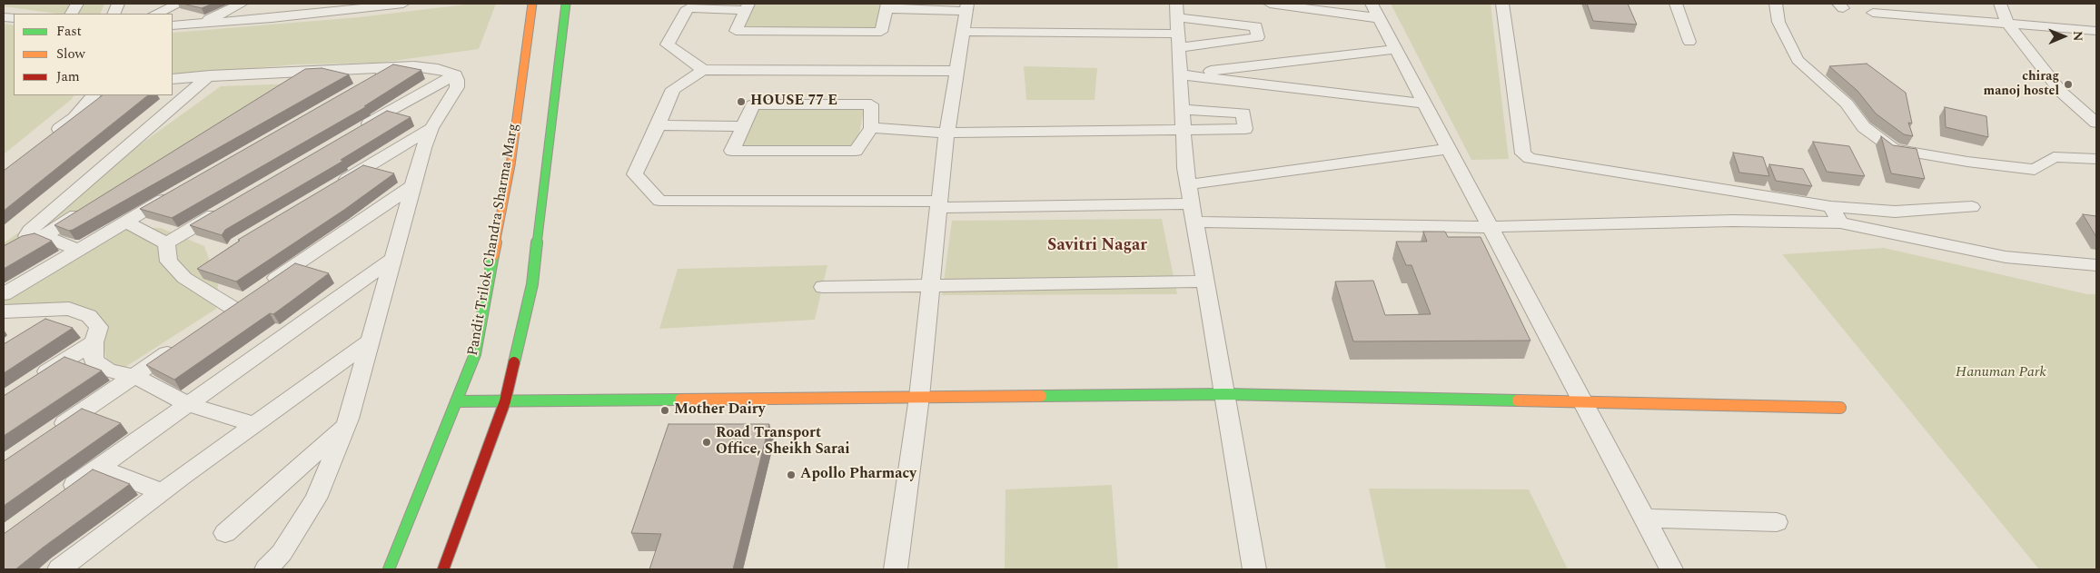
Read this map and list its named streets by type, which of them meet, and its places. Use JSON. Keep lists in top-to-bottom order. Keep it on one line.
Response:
{"streets":{"main road":["Pandit Trilok Chandra Sharma Marg"]},"districts":["Savitri Nagar"],"parks":["Hanuman Park"],"places":["chirag manoj hostel","HOUSE 77 E","Mother Dairy","Road Transport Office, Sheikh Sarai","Apollo Pharmacy"],"legend":["Fast","Slow","Jam"],"north":"right"}
